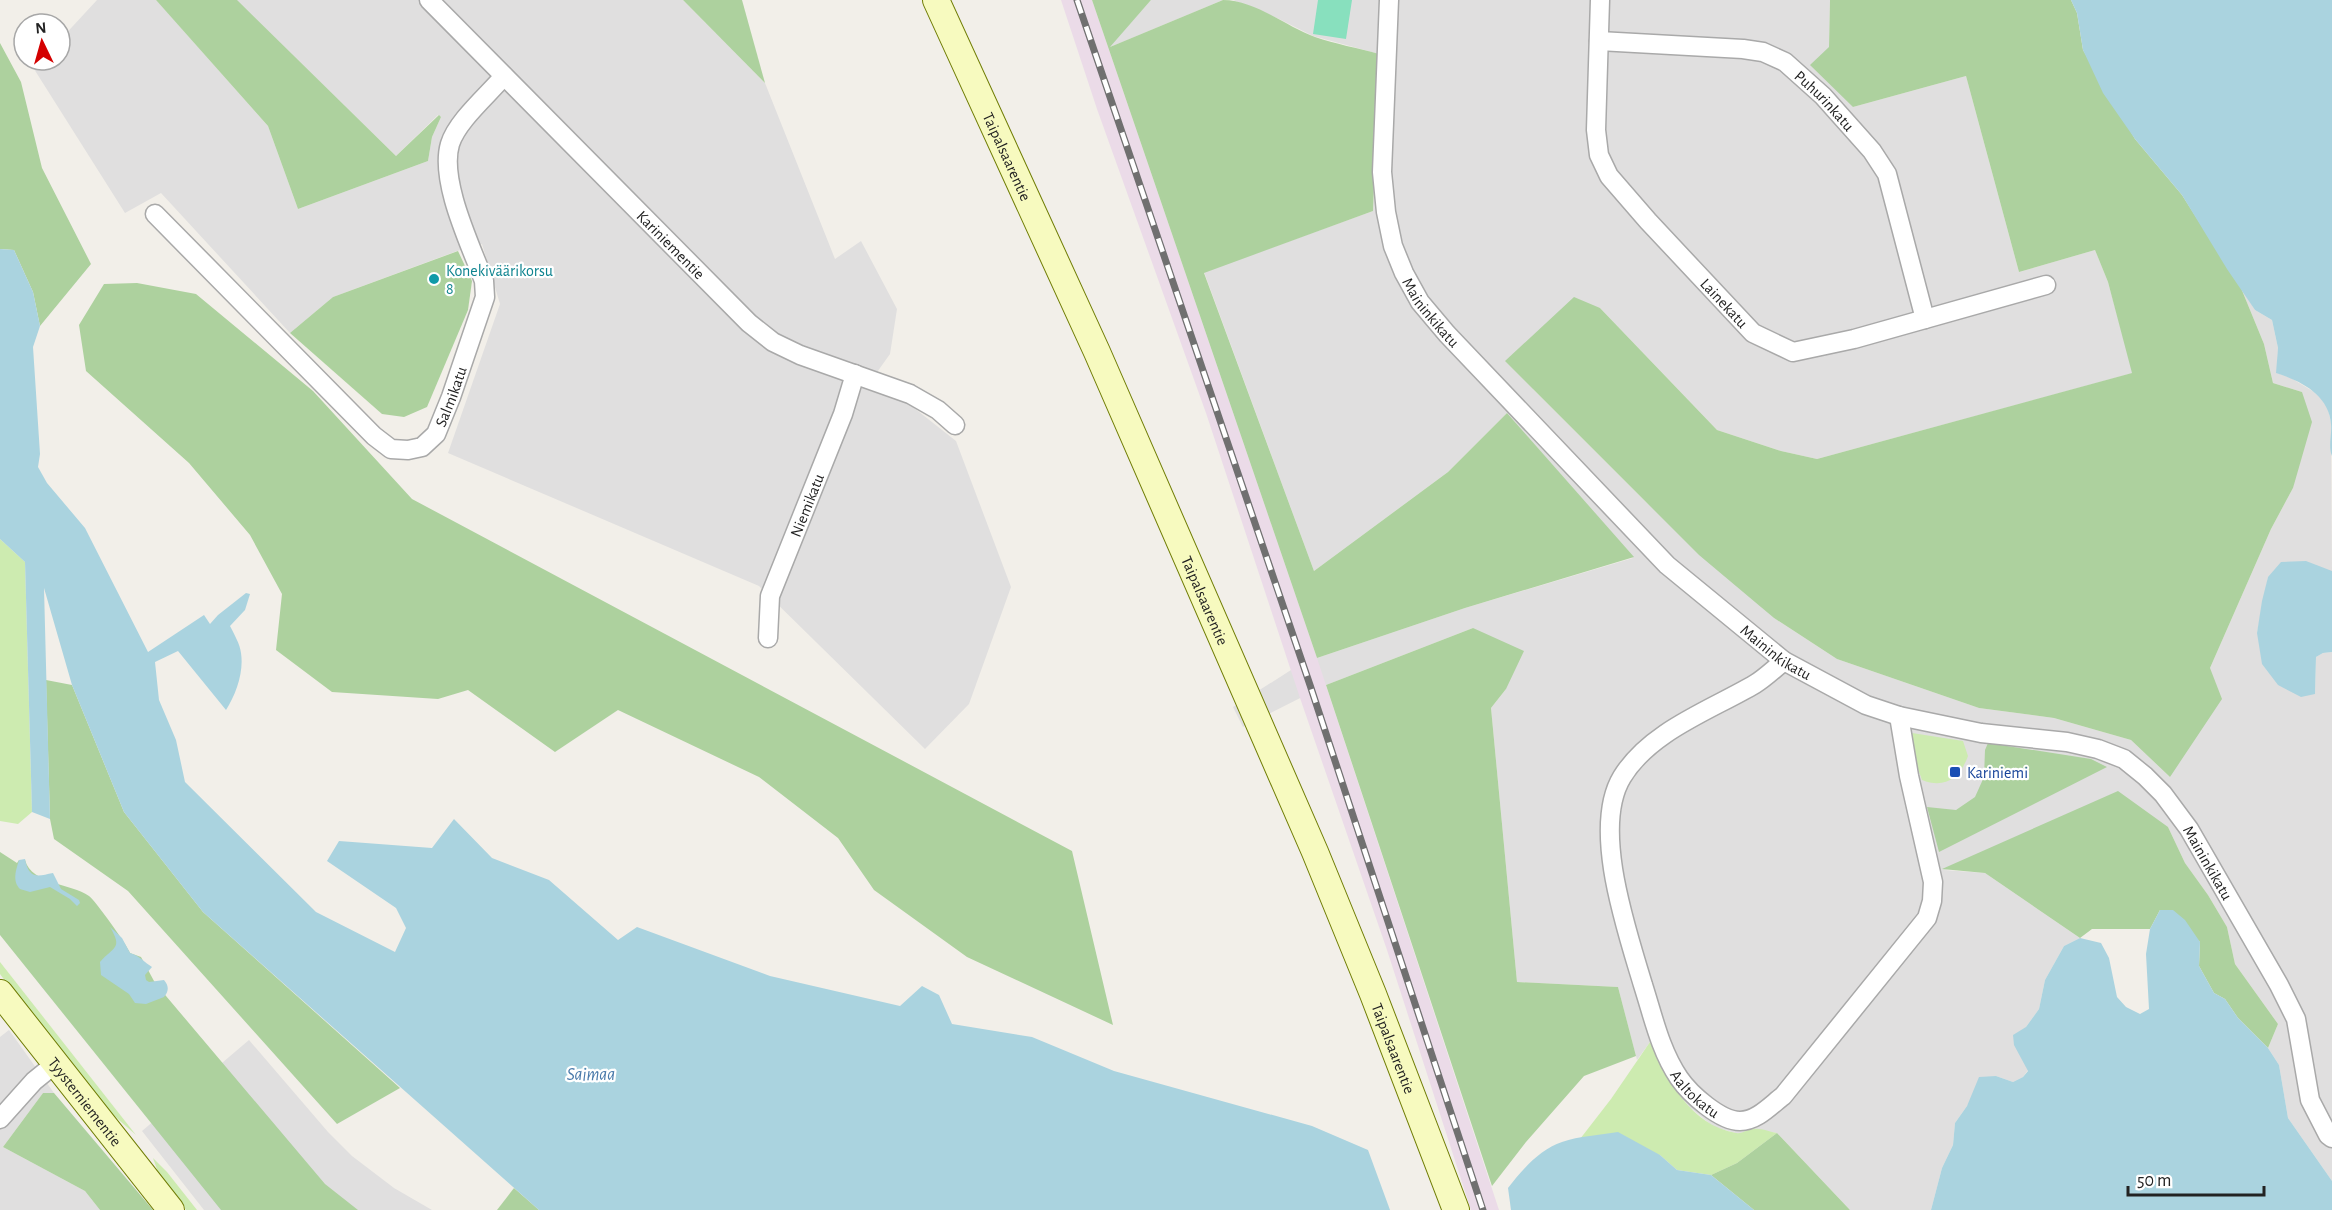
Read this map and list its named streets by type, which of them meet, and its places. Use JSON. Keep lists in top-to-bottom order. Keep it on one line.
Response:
{"streets":{"main road":["Taipalsaarentie","Tyysterniementie"],"street":["Puhurinkatu","Kariniementie","Lainekatu","Maininkikatu","Salmikatu","Niemikatu","Aaltokatu"]},"crossings":[["Puhurinkatu","Lainekatu"],["Kariniementie","Salmikatu"],["Kariniementie","Niemikatu"],["Maininkikatu","Aaltokatu"]],"water":["Saimaa"],"places":{"other":["Konekiväärikorsu 8"],"transit":["Kariniemi"]},"scale_bar":"50 m","north":"top"}
